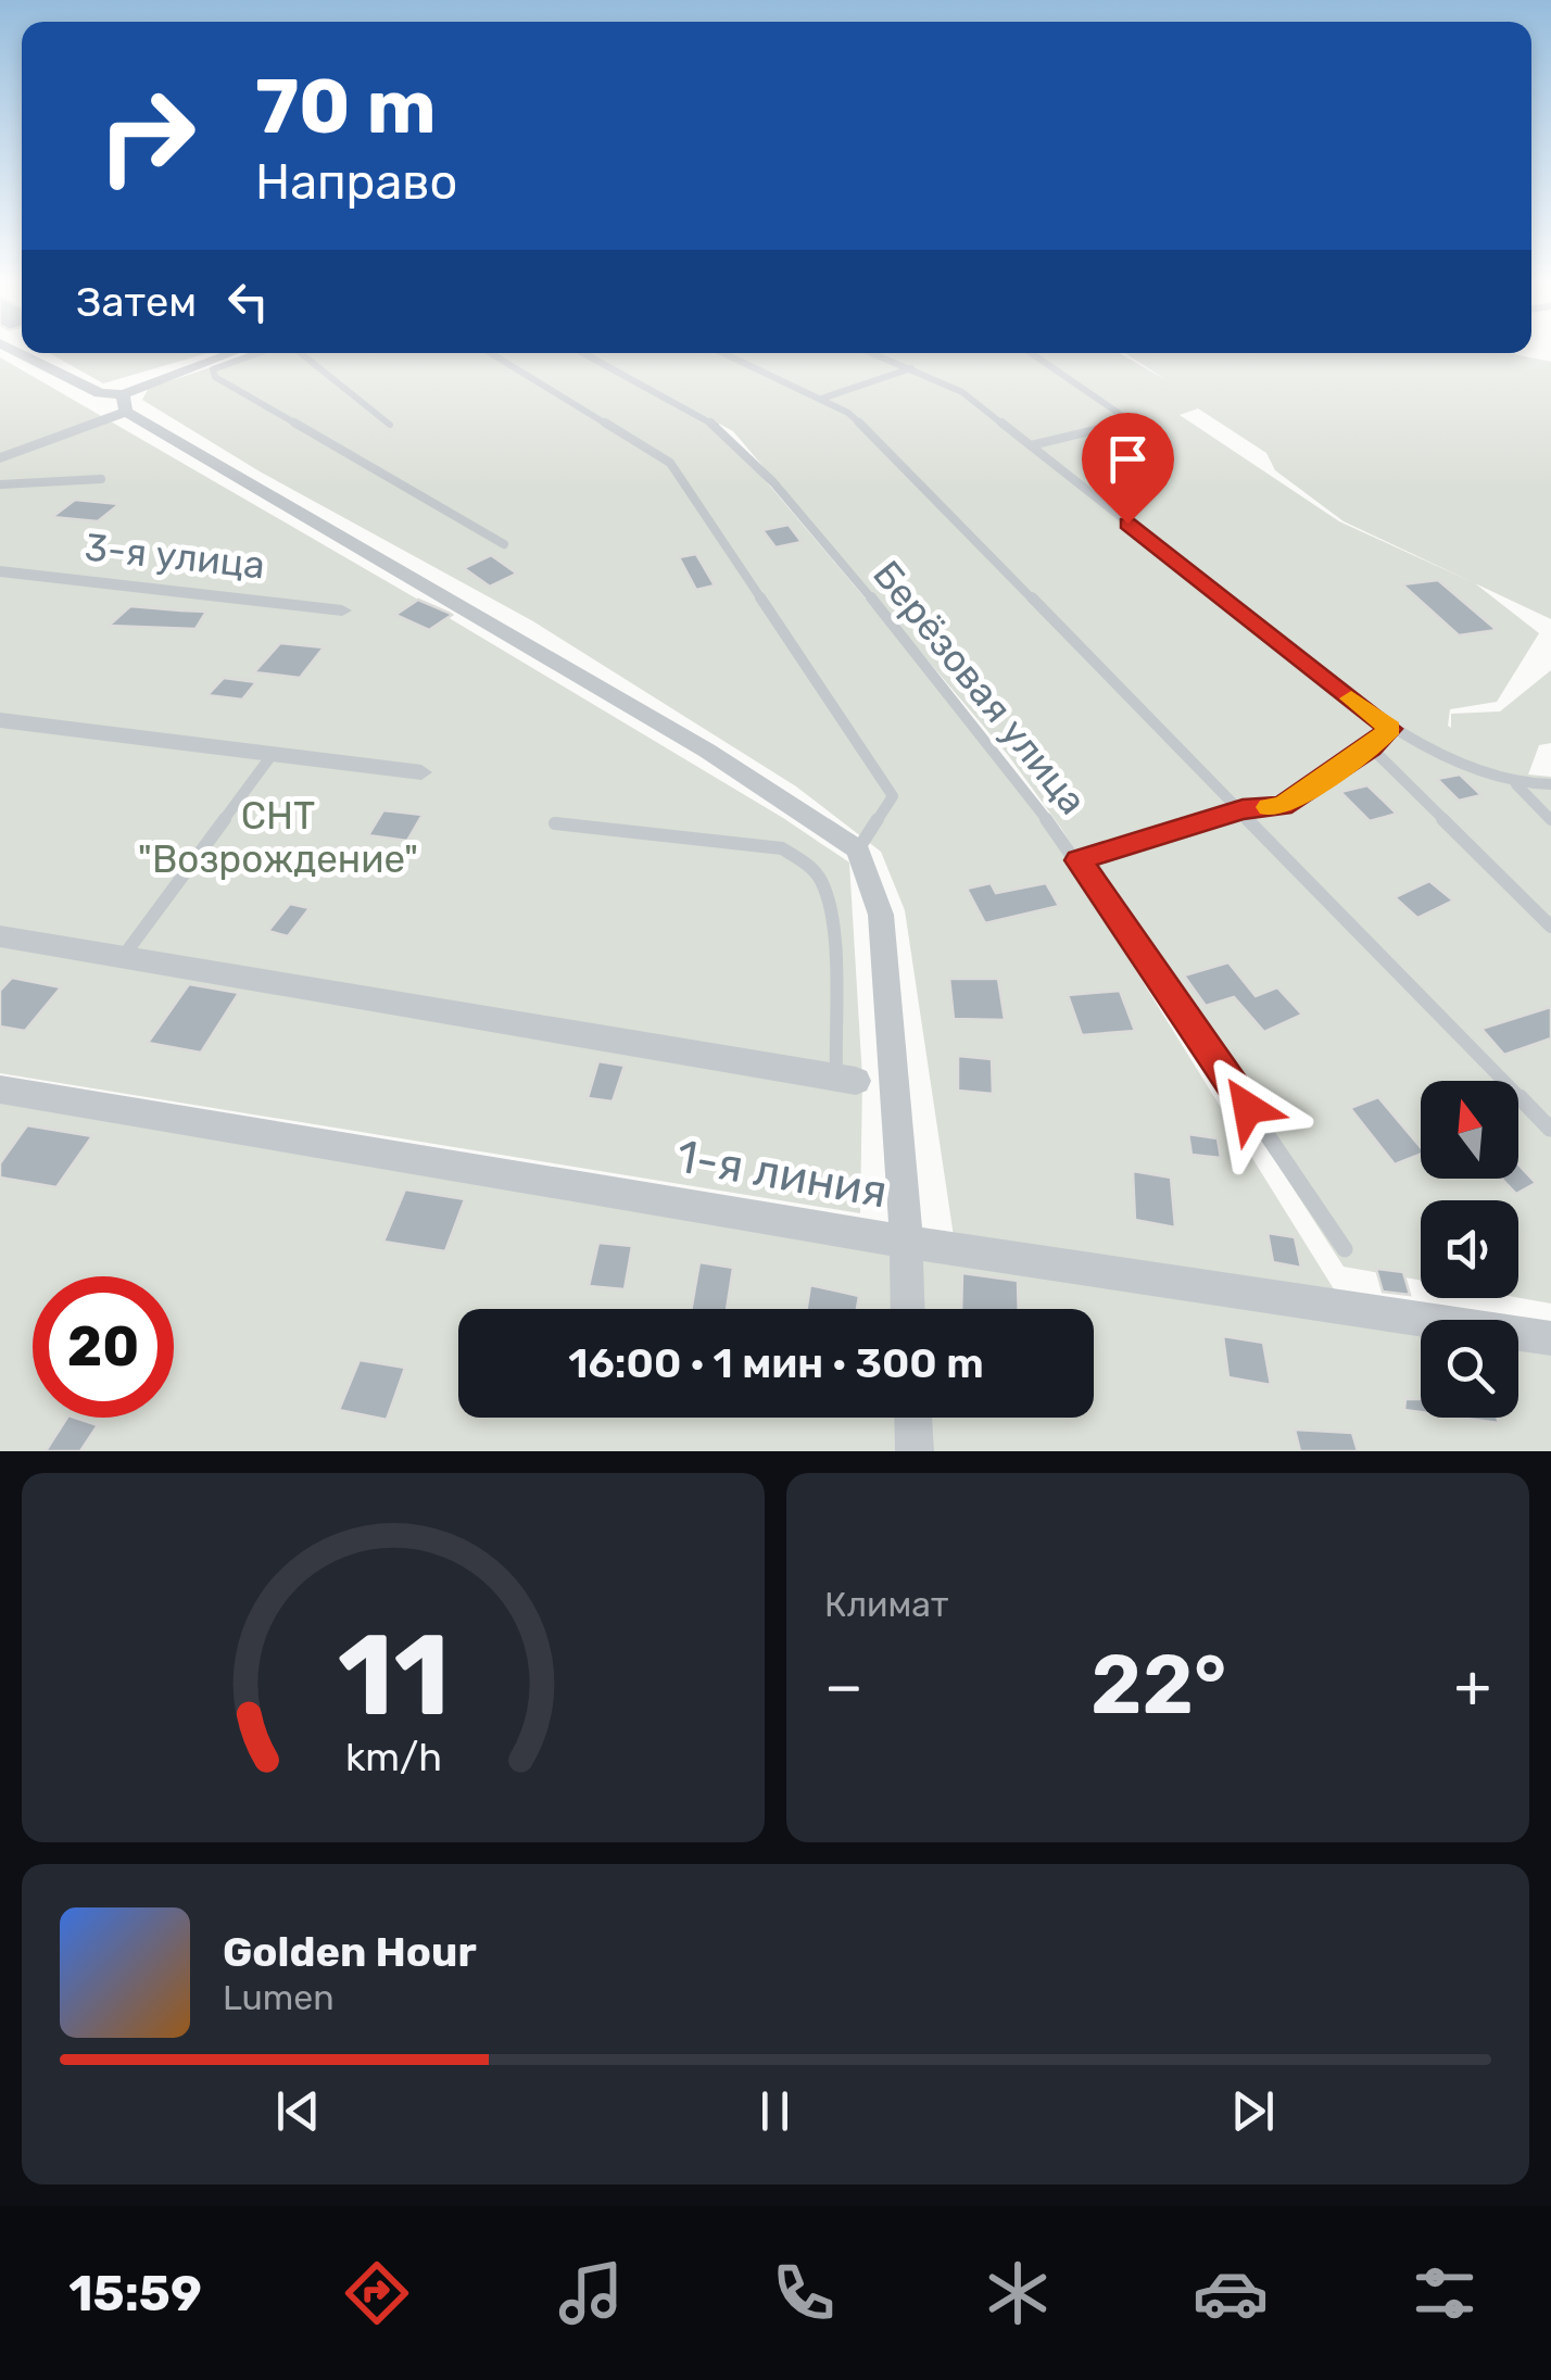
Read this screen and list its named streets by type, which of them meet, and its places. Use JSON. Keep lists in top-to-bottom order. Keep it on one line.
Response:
{"streets":{"street":["3-я улица","1-я линия"],"lane":["Берёзовая улица"]},"parks":["СНТ \"Возрождение\""],"north":"top","page":{"turn":["70 m","Направо"],"then":"Затем","limit":"20","trip":"16:00 · 1 мин · 300 m","tile":"Климат","heat":["−","22°","+"],"song":["Golden Hour","Lumen"],"tabs":"15:59","gauge":["11","km/h"]}}
